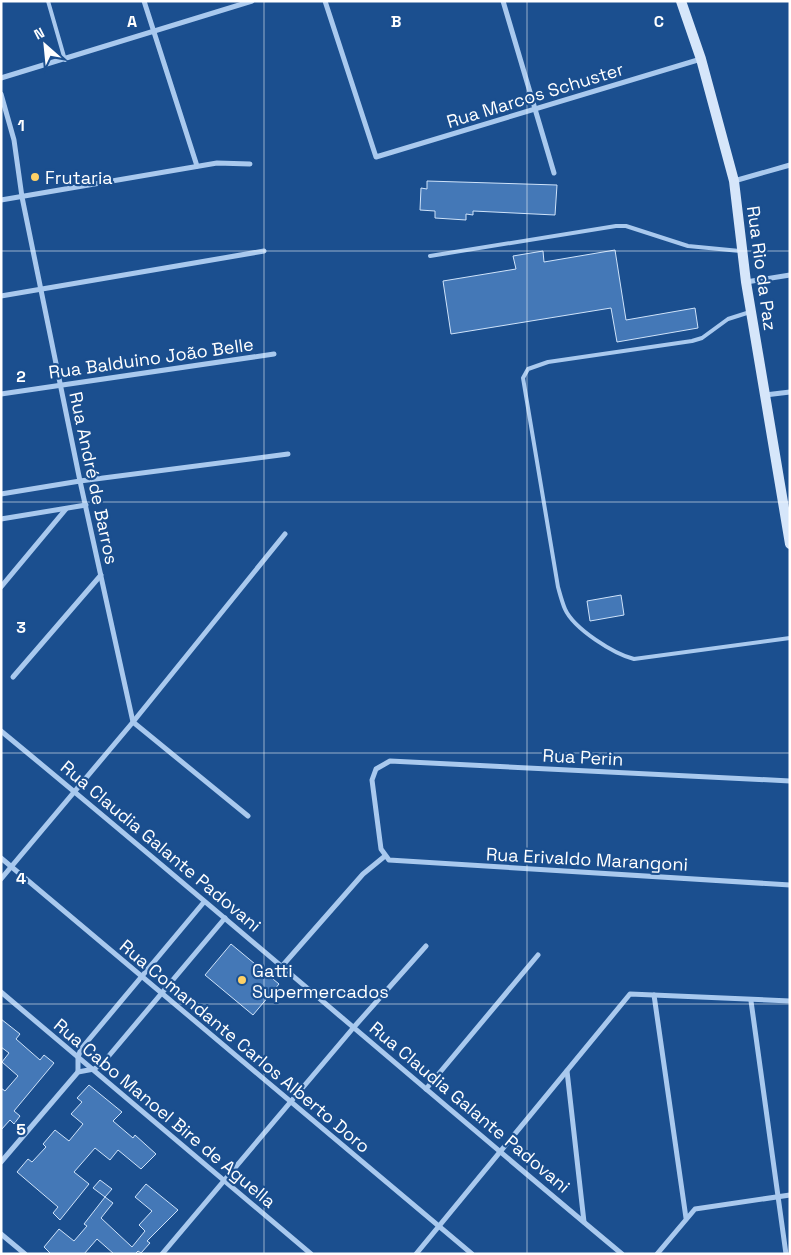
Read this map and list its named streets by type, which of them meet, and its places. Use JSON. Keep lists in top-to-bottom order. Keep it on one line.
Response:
{"streets":{"main road":["Rua Rio da Paz"],"street":["Rua Marcos Schuster","Rua Balduino João Belle","Rua André de Barros","Rua Perin","Rua Claudia Galante Padovani","Rua Erivaldo Marangoni","Rua Comandante Carlos Alberto Doro","Rua Cabo Manoel Bire de Aguella"]},"crossings":[["Rua Marcos Schuster","Rua Rio da Paz"],["Rua Balduino João Belle","Rua André de Barros"],["Rua Perin","Rua Erivaldo Marangoni"]],"places":["Frutaria","Gatti Supermercados"],"north":"top left","grid":{"columns":["A","B","C"],"rows":["1","2","3","4","5"]}}
